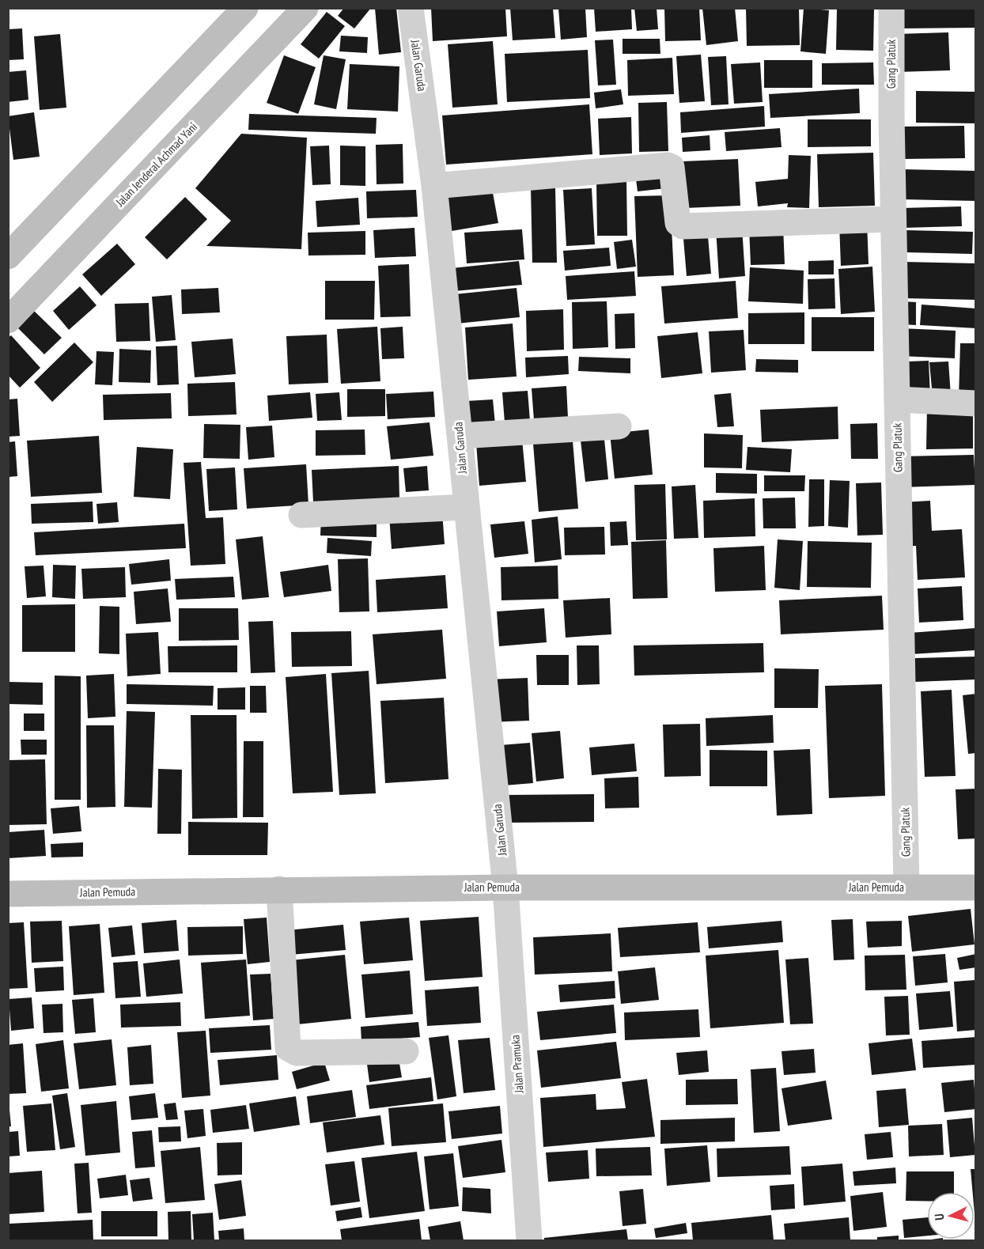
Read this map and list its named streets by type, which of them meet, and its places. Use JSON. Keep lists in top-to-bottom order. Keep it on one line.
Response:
{"streets":{"main road":["Jalan Jenderal Achmad Yani","Jalan Pemuda"],"street":["Gang Platuk","Jalan Garuda","Jalan Pramuka"]},"crossings":[["Gang Platuk","Jalan Pemuda"],["Jalan Garuda","Jalan Pemuda"],["Jalan Garuda","Jalan Pramuka"],["Jalan Pemuda","Jalan Pramuka"]],"north":"left"}
